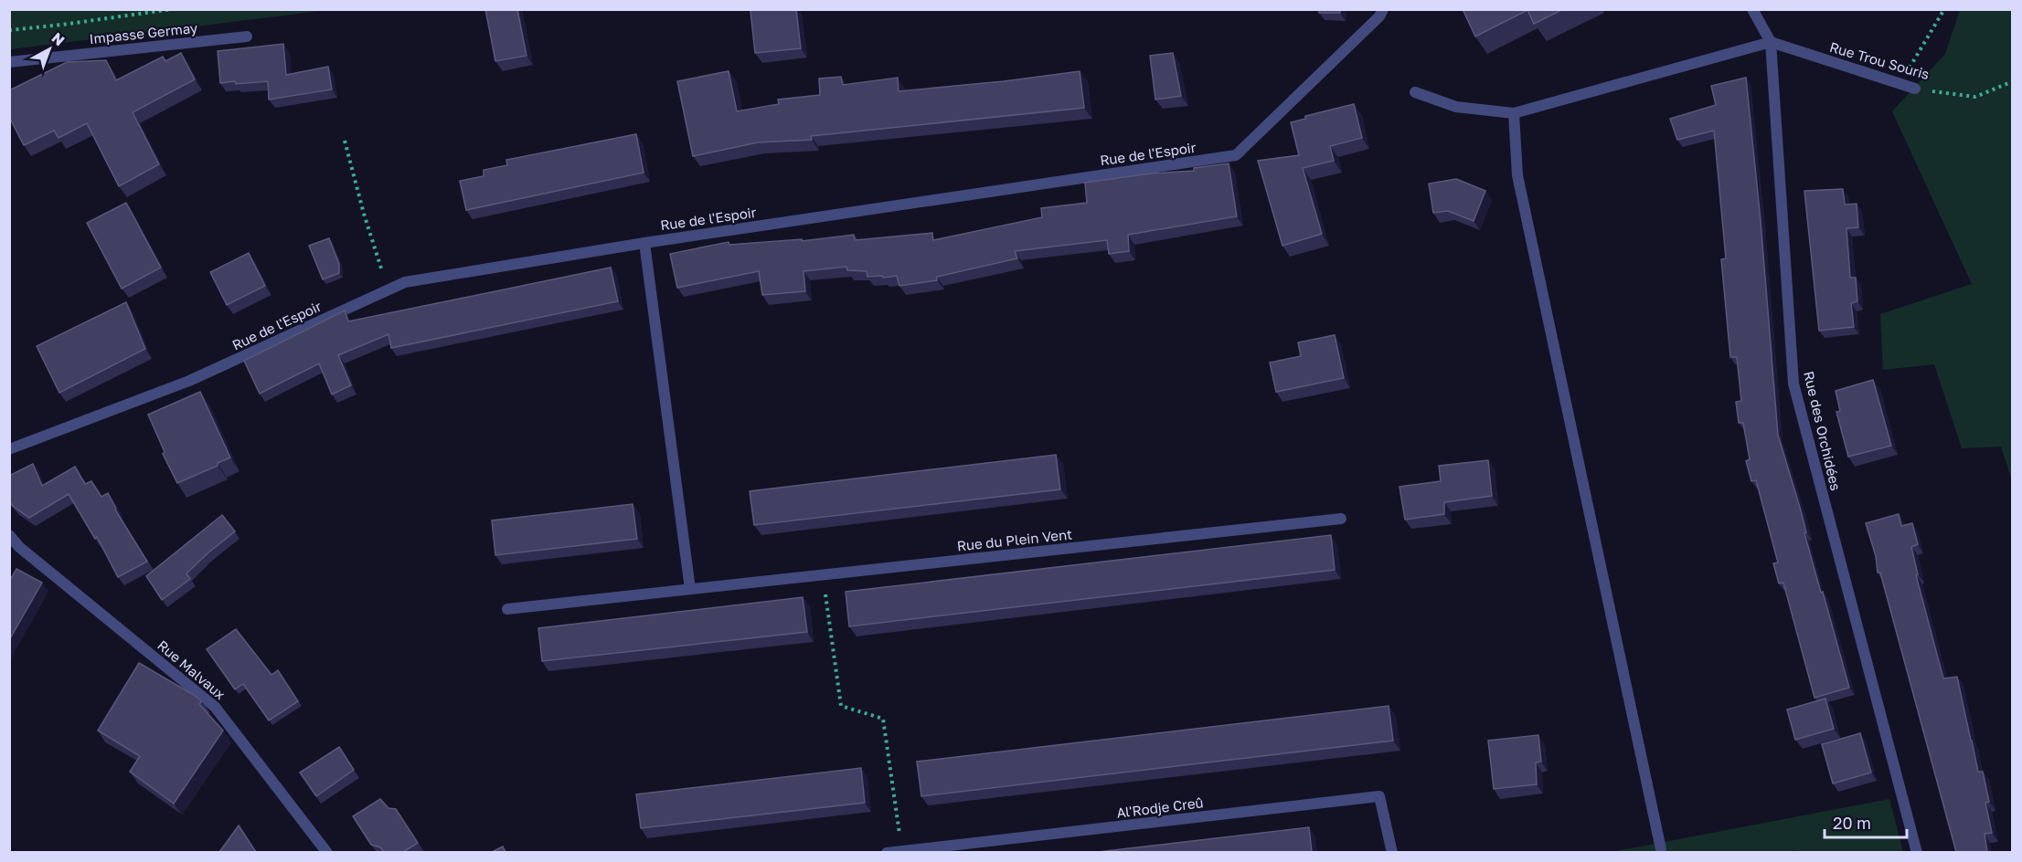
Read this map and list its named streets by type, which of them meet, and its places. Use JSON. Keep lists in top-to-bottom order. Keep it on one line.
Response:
{"streets":{"street":["Impasse Germay","Rue Trou Souris","Rue de l'Espoir","Rue des Orchidées","Rue du Plein Vent","Rue Malvaux","Al'Rodje Creû"]},"crossings":[["Rue Trou Souris","Rue des Orchidées"]],"scale_bar":"20 m","north":"top right"}
